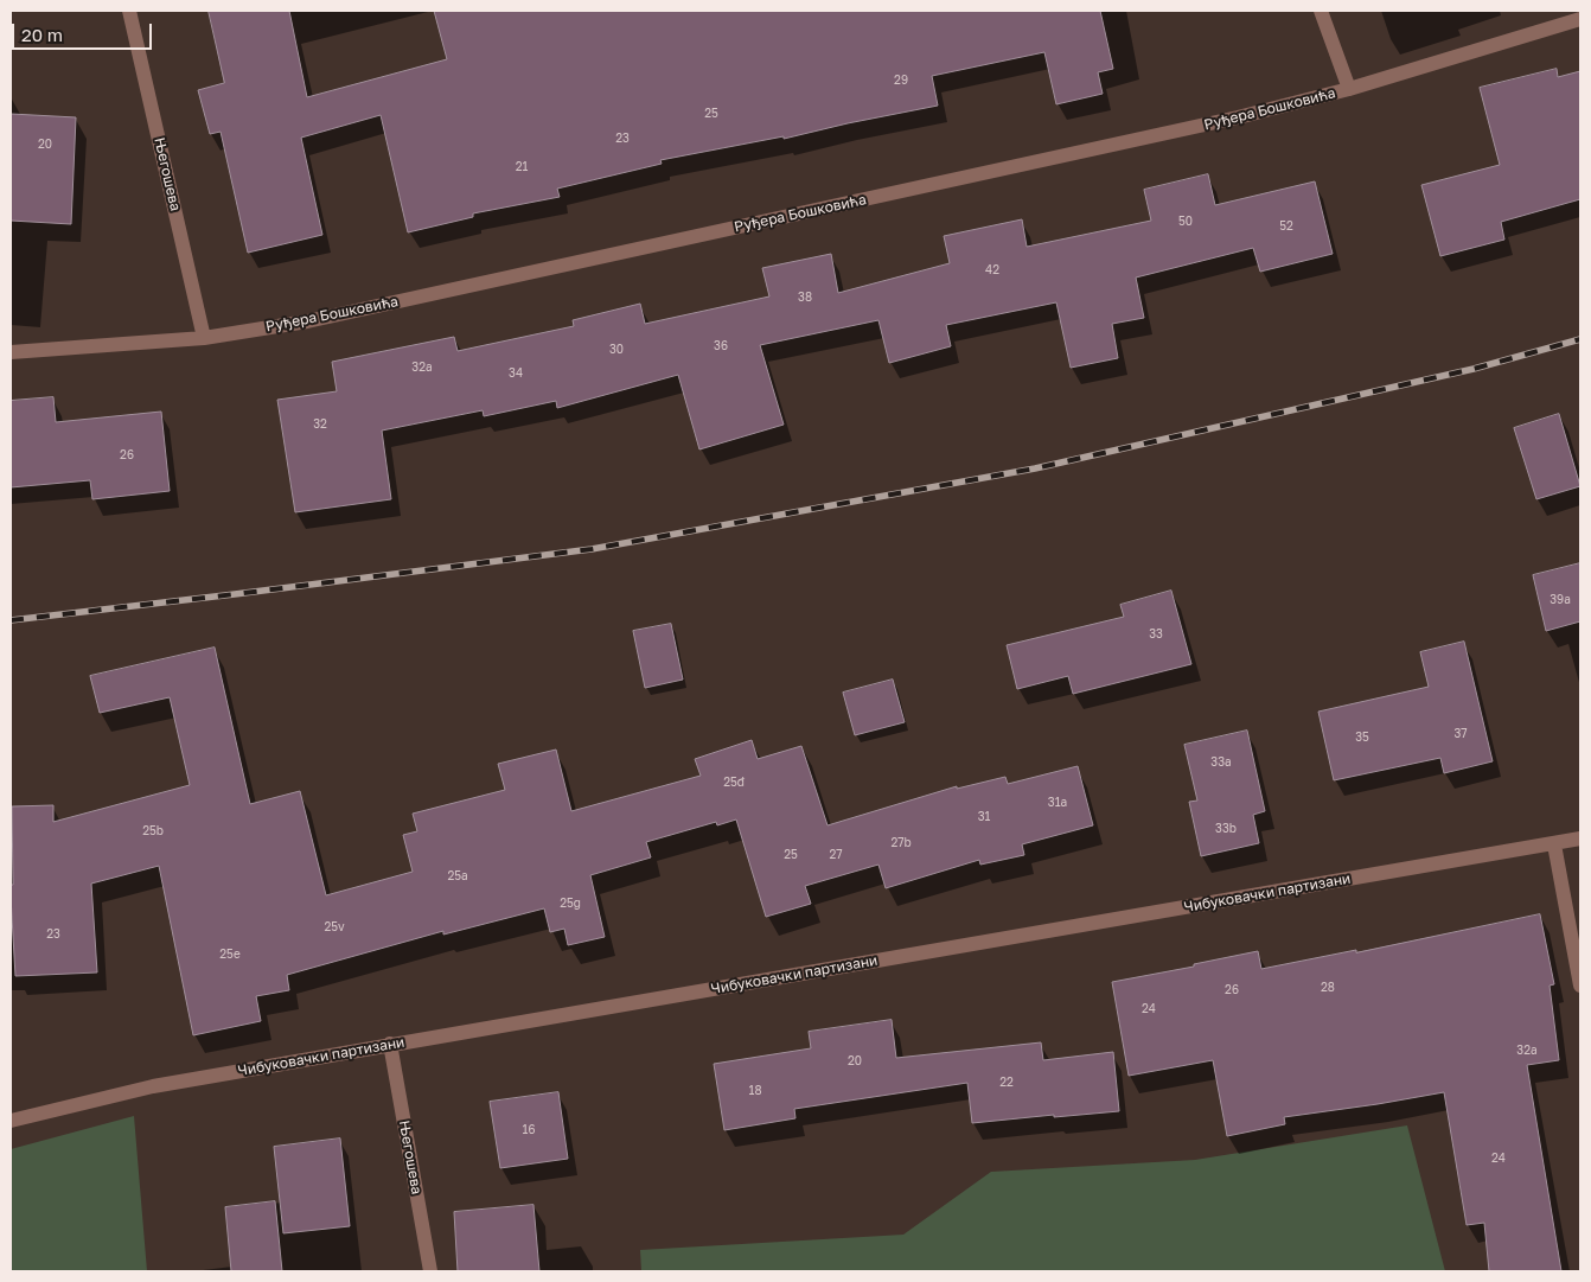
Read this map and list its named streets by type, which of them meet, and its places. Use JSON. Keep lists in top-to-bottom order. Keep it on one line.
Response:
{"streets":{"street":["Руђера Бошковића","Његошева","Чибуковачки партизани"]},"crossings":[["Руђера Бошковића","Његошева"],["Његошева","Чибуковачки партизани"]],"house_numbers":["29","25","23","20","21","50","52","42","38","36","30","32a","34","32","26","39a","33","37","35","33a","25đ","31a","31","33b","25b","27b","25","27","25a","25g","25v","23","25e","28","26","24","32a","20","22","18","16","24"],"scale_bar":"20 m"}
